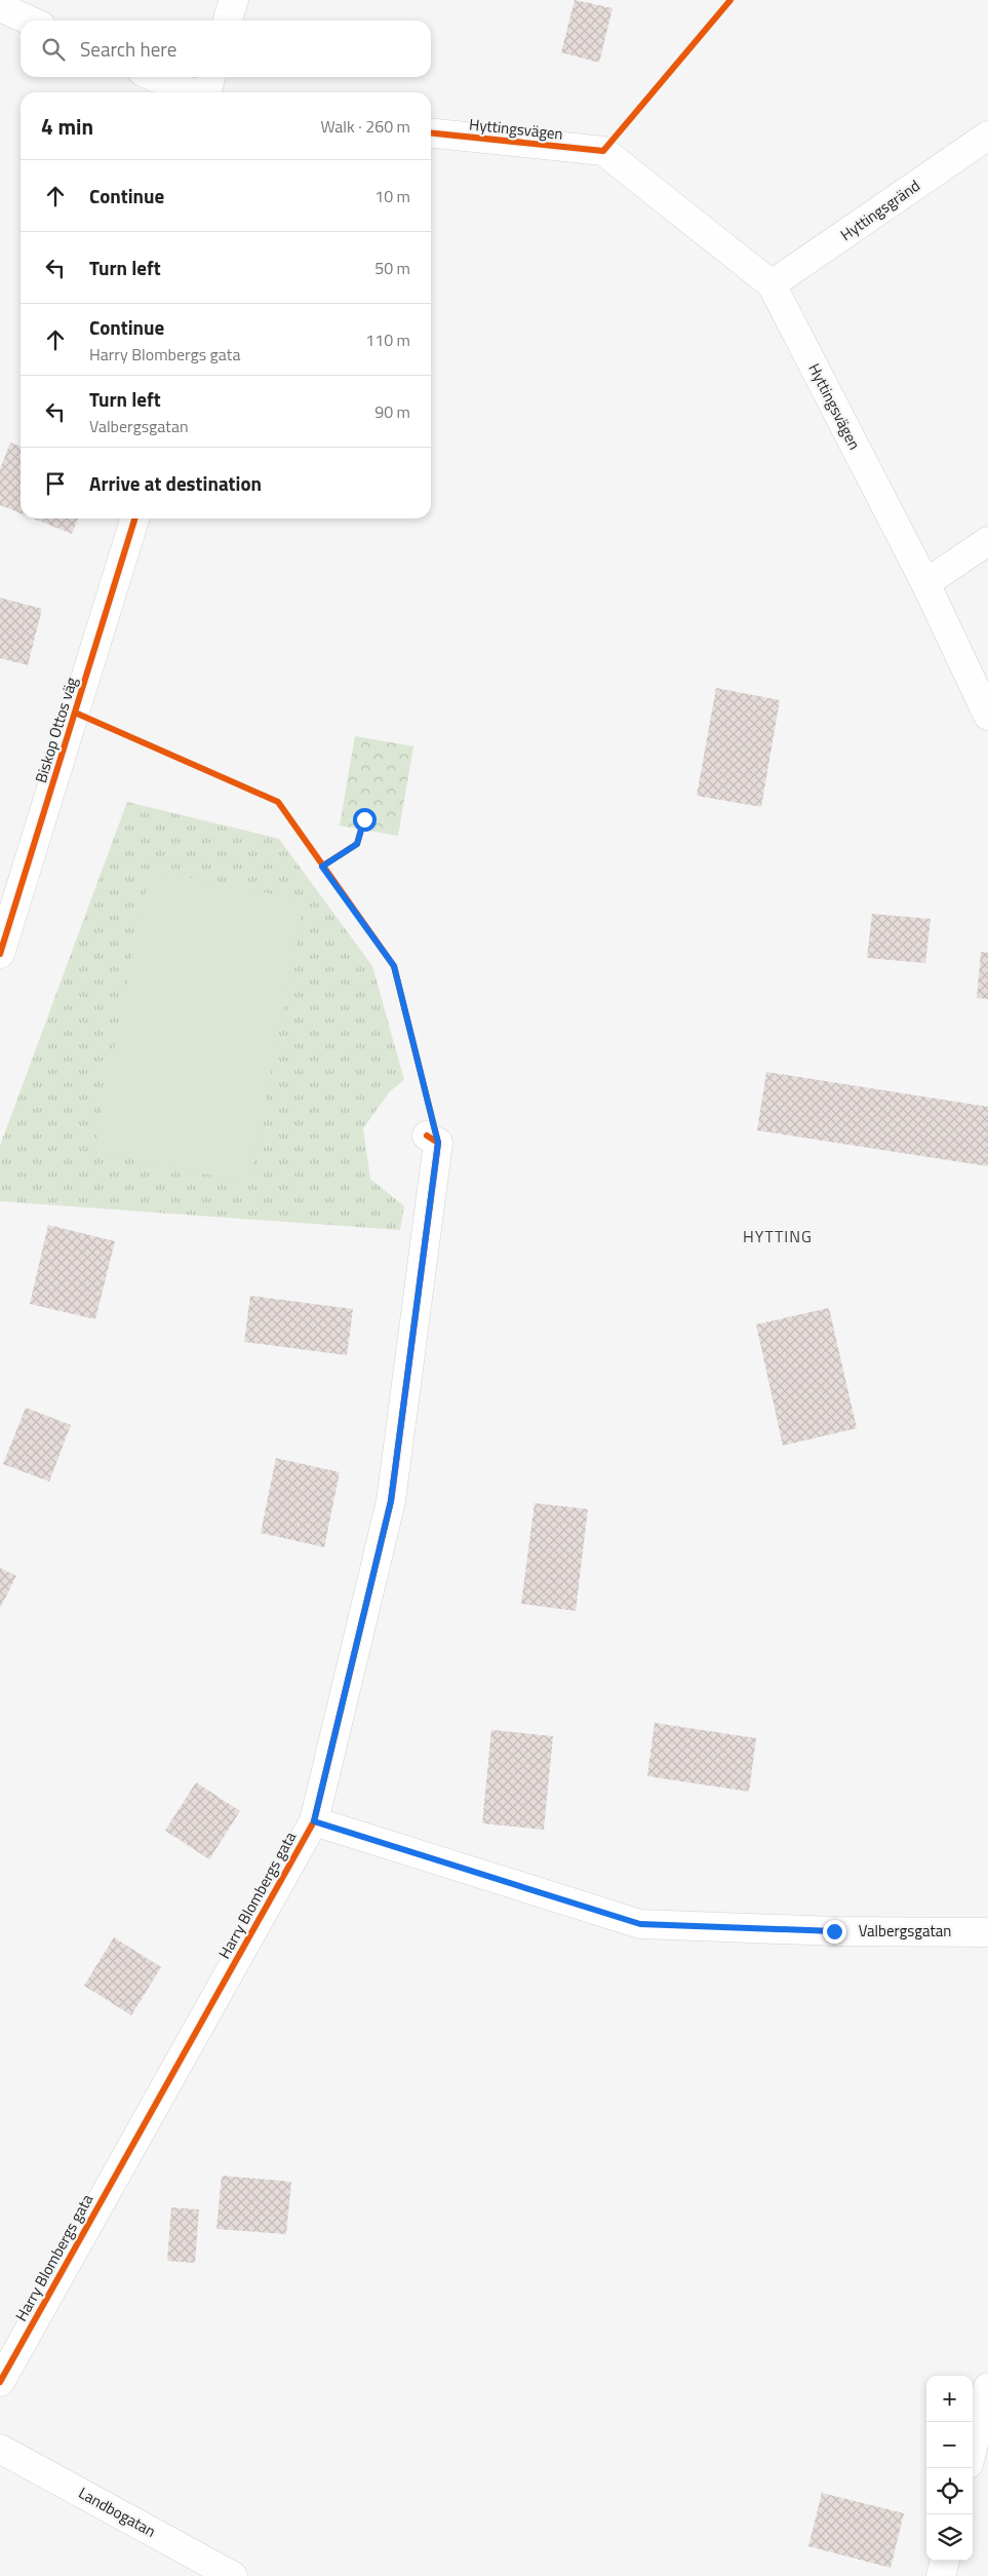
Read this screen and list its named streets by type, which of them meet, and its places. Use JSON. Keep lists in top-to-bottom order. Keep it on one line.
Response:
{"streets":{"street":["Hyttingsvägen","Hyttingsgränd","Biskop Ottos väg","Harry Blombergs gata","Valbergsgatan","Landbogatan"]},"crossings":[["Hyttingsvägen","Hyttingsgränd"],["Harry Blombergs gata","Valbergsgatan"]],"districts":["HYTTING"],"page":{"search":"Search here","heading":["4 min","Walk · 260 m"],"list":[["Continue","10 m"],["Turn left","50 m"],["Continue","Harry Blombergs gata","110 m"],["Turn left","Valbergsgatan","90 m"],"Arrive at destination"],"map_buttons":["+","−"]}}
